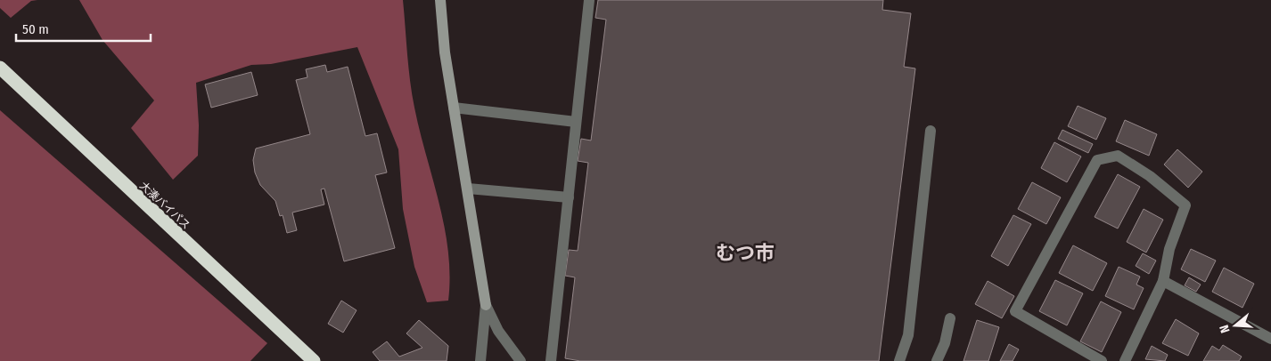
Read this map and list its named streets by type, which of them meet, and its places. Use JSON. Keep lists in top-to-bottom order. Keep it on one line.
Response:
{"streets":{"highway":["大湊バイパス"]},"districts":["むつ市"],"scale_bar":"50 m","north":"left"}
